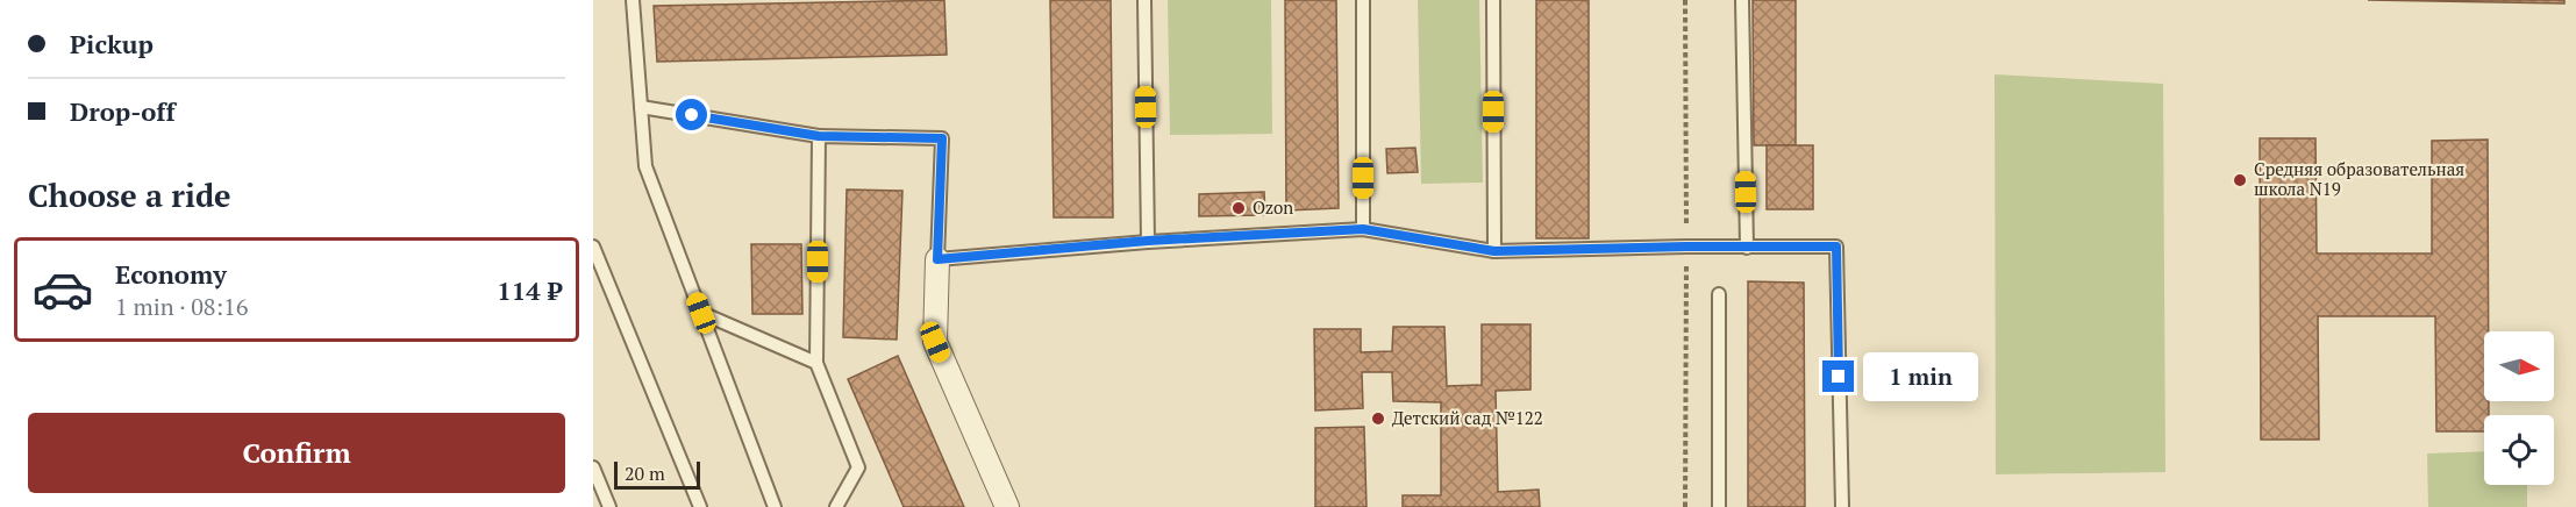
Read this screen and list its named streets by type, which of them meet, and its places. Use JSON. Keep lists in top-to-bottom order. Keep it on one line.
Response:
{"places":["Средняя образовательная школа N19","Ozon","Детский сад №122"],"scale_bar":"20 m","north":"right","page":{"banner":["Pickup","Drop-off"],"heading":"Choose a ride","list":[{"name":"Economy","note":"1 min · 08:16","value":"114 ₽"}],"bubble":"1 min","buttons":"Confirm","scale":"20 m"}}
